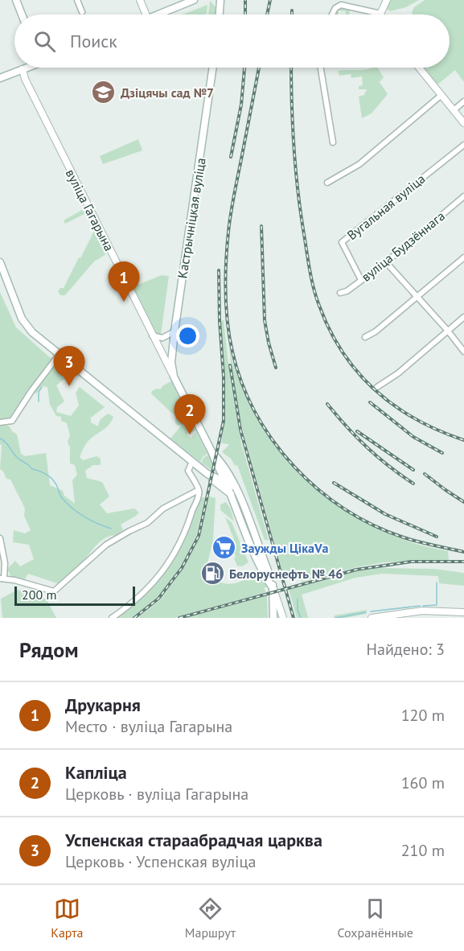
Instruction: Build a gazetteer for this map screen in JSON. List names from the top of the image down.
{
  "streets": {
    "main road": ["вуліца Гагарына", "Кастрычніцкая вуліца"],
    "street": ["Вугальная вуліца", "вуліца Будзённага"]
  },
  "crossings": [
    ["Вугальная вуліца", "вуліца Будзённага"],
    ["вуліца Гагарына", "Кастрычніцкая вуліца"]
  ],
  "places": {
    "school or university": ["Дзіцячы сад №7"],
    "supermarket": ["Заужды ЦікаVа"],
    "fuel station": ["Белоруснефть № 46"]
  },
  "scale_bar": "200 m",
  "page": {
    "search": "Поиск",
    "pins": ["1", "3", "2"],
    "scale": "200 m",
    "heading": ["Рядом", "Найдено: 3"],
    "list": [
      {
        "mark": "1",
        "name": "Друкарня",
        "note": "Место · вуліца Гагарына",
        "value": "120 m"
      },
      {
        "mark": "2",
        "name": "Капліца",
        "note": "Церковь · вуліца Гагарына",
        "value": "160 m"
      },
      {
        "mark": "3",
        "name": "Успенская стараабрадчая царква",
        "note": "Церковь · Успенская вуліца",
        "value": "210 m"
      }
    ],
    "nav": ["Карта", "Маршрут", "Сохранённые"]
  }
}
